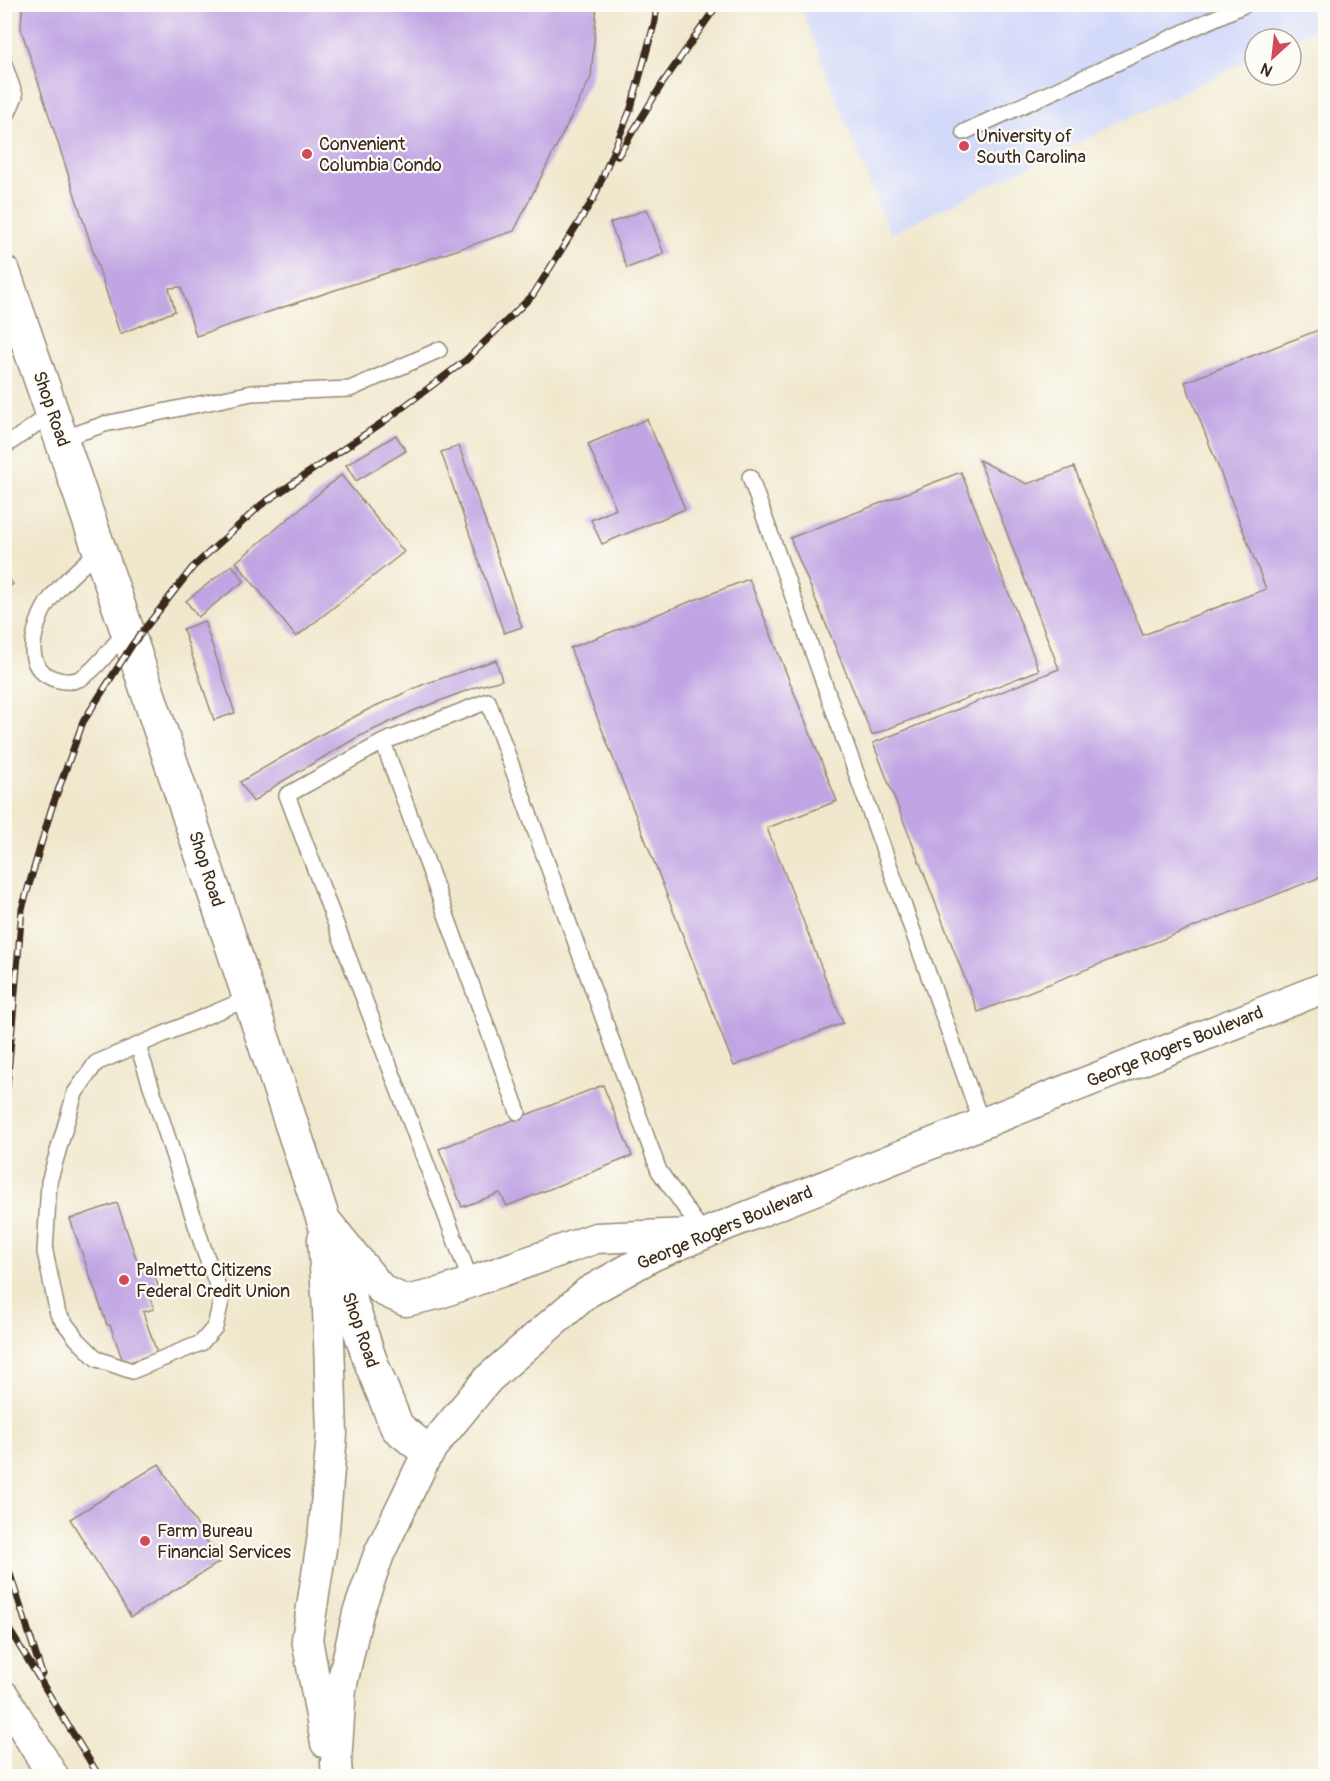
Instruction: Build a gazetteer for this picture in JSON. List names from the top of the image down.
{
  "streets": {
    "street": ["Shop Road", "George Rogers Boulevard"]
  },
  "crossings": [
    ["Shop Road", "George Rogers Boulevard"]
  ],
  "places": [
    "University of South Carolina",
    "Convenient Columbia Condo",
    "Palmetto Citizens Federal Credit Union",
    "Farm Bureau Financial Services"
  ],
  "north": "bottom left"
}
